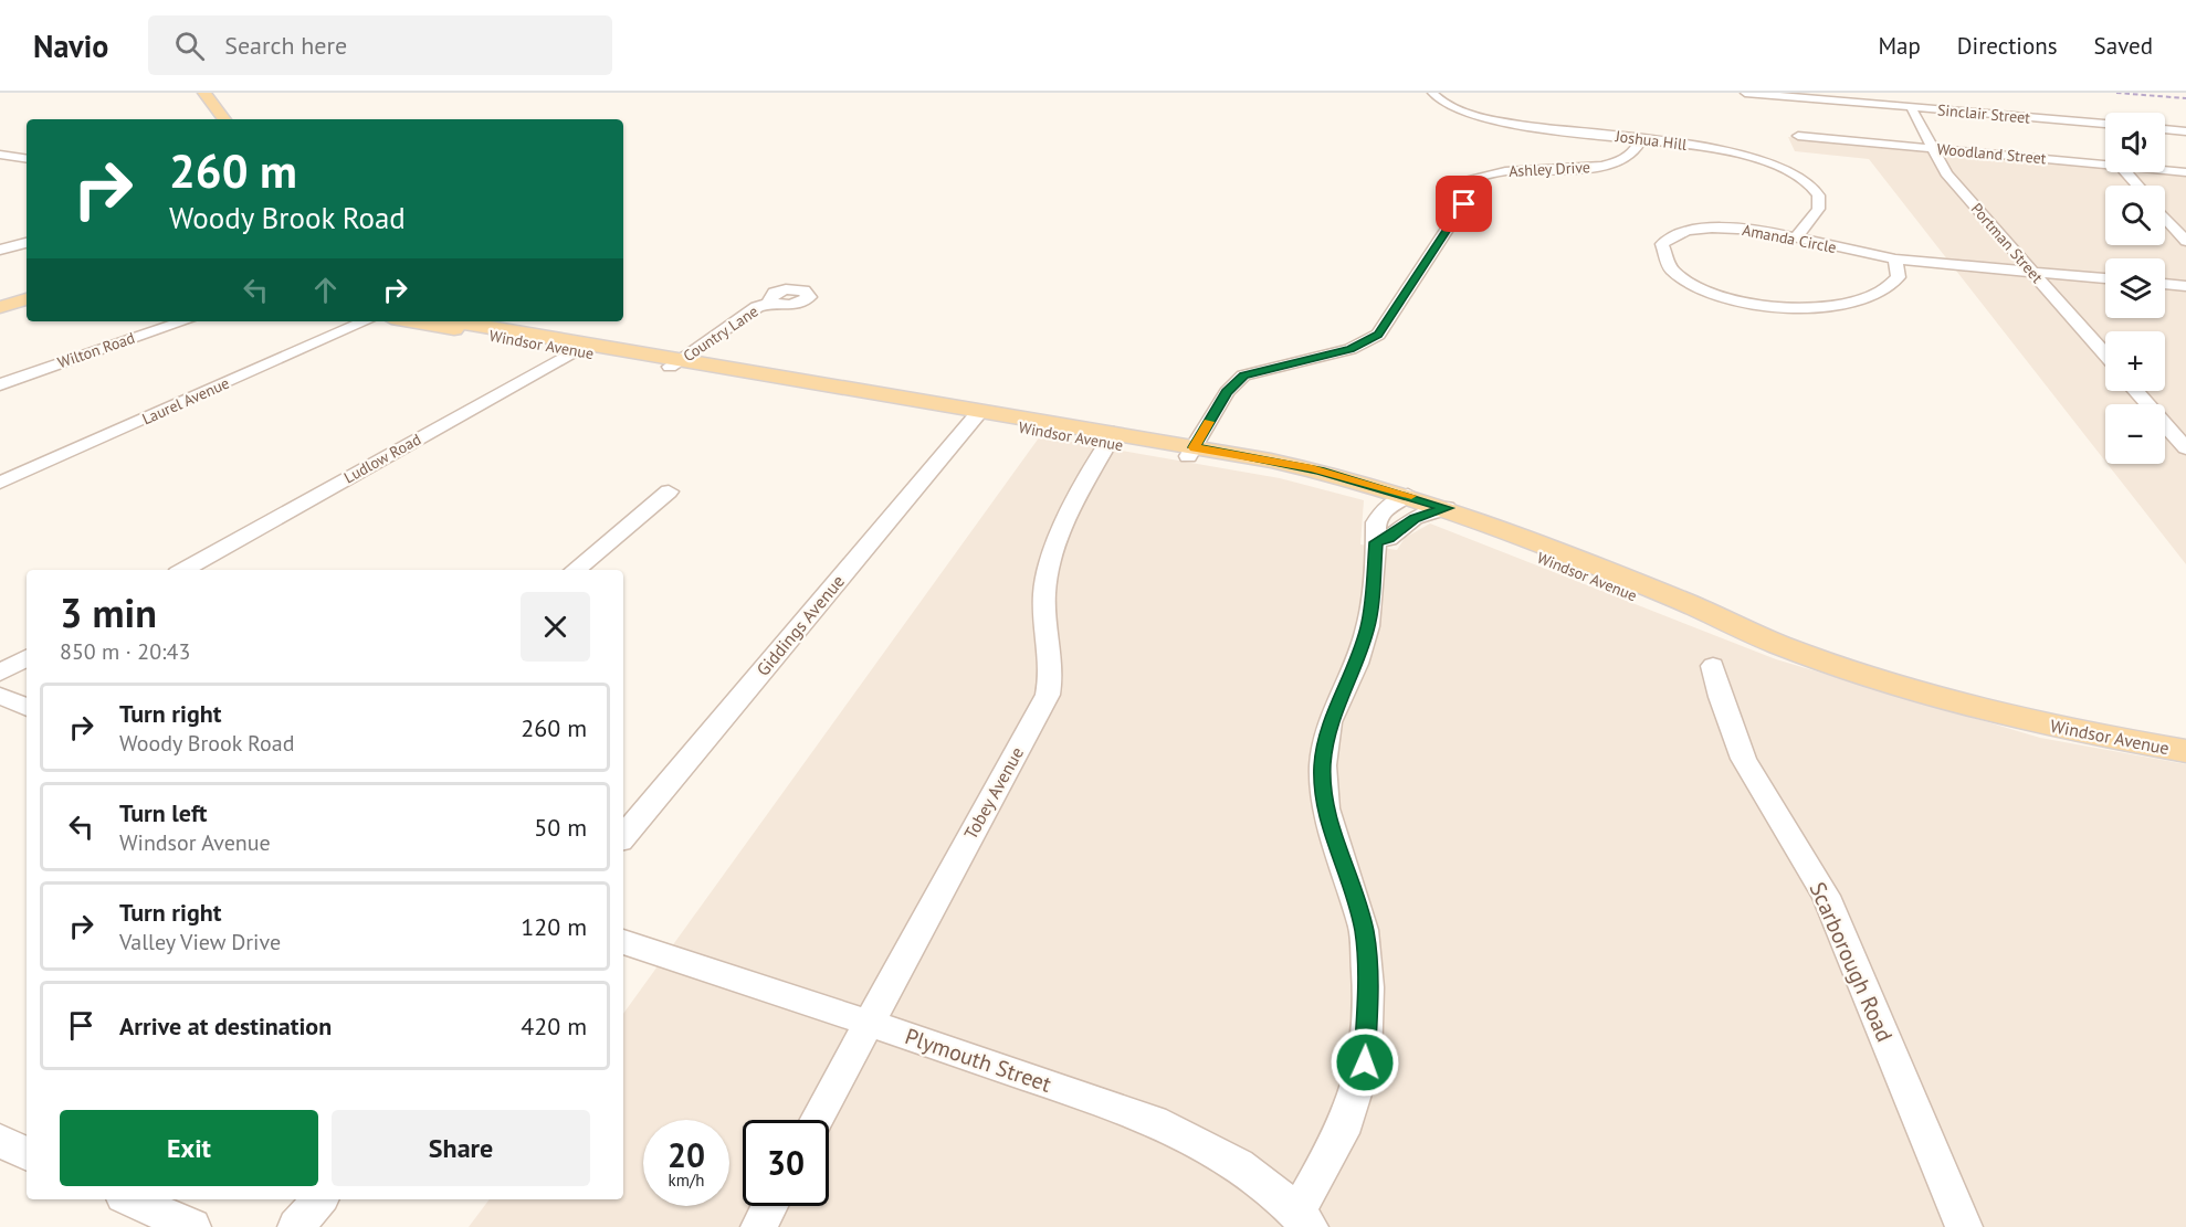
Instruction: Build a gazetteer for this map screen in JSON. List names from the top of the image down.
{
  "streets": {
    "main road": ["Windsor Avenue"],
    "street": [
      "Sinclair Street",
      "Joshua Hill",
      "Woodland Street",
      "Ashley Drive",
      "Amanda Circle",
      "Portman Street",
      "Country Lane",
      "Wilton Road",
      "Laurel Avenue",
      "Ludlow Road",
      "Giddings Avenue",
      "Tobey Avenue",
      "Scarborough Road",
      "Plymouth Street"
    ]
  },
  "crossings": [
    ["Sinclair Street", "Portman Street"],
    ["Joshua Hill", "Ashley Drive"],
    ["Joshua Hill", "Amanda Circle"],
    ["Woodland Street", "Portman Street"],
    ["Ashley Drive", "Windsor Avenue"],
    ["Amanda Circle", "Portman Street"],
    ["Country Lane", "Windsor Avenue"],
    ["Windsor Avenue", "Ludlow Road"],
    ["Windsor Avenue", "Giddings Avenue"],
    ["Windsor Avenue", "Tobey Avenue"],
    ["Tobey Avenue", "Plymouth Street"]
  ],
  "page": {
    "header": "Navio",
    "search": "Search here",
    "nav": ["Map", "Directions", "Saved"],
    "map_buttons": ["+", "−"],
    "turn": ["260 m", "Woody Brook Road"],
    "heading": ["3 min", "850 m · 20:43"],
    "list": [
      {
        "name": "Turn right",
        "note": "Woody Brook Road",
        "value": "260 m"
      },
      {
        "name": "Turn left",
        "note": "Windsor Avenue",
        "value": "50 m"
      },
      {
        "name": "Turn right",
        "note": "Valley View Drive",
        "value": "120 m"
      },
      {
        "name": "Arrive at destination",
        "value": "420 m"
      }
    ],
    "buttons": ["Exit", "Share"],
    "speed": "20 km/h",
    "limit": "30"
  }
}
